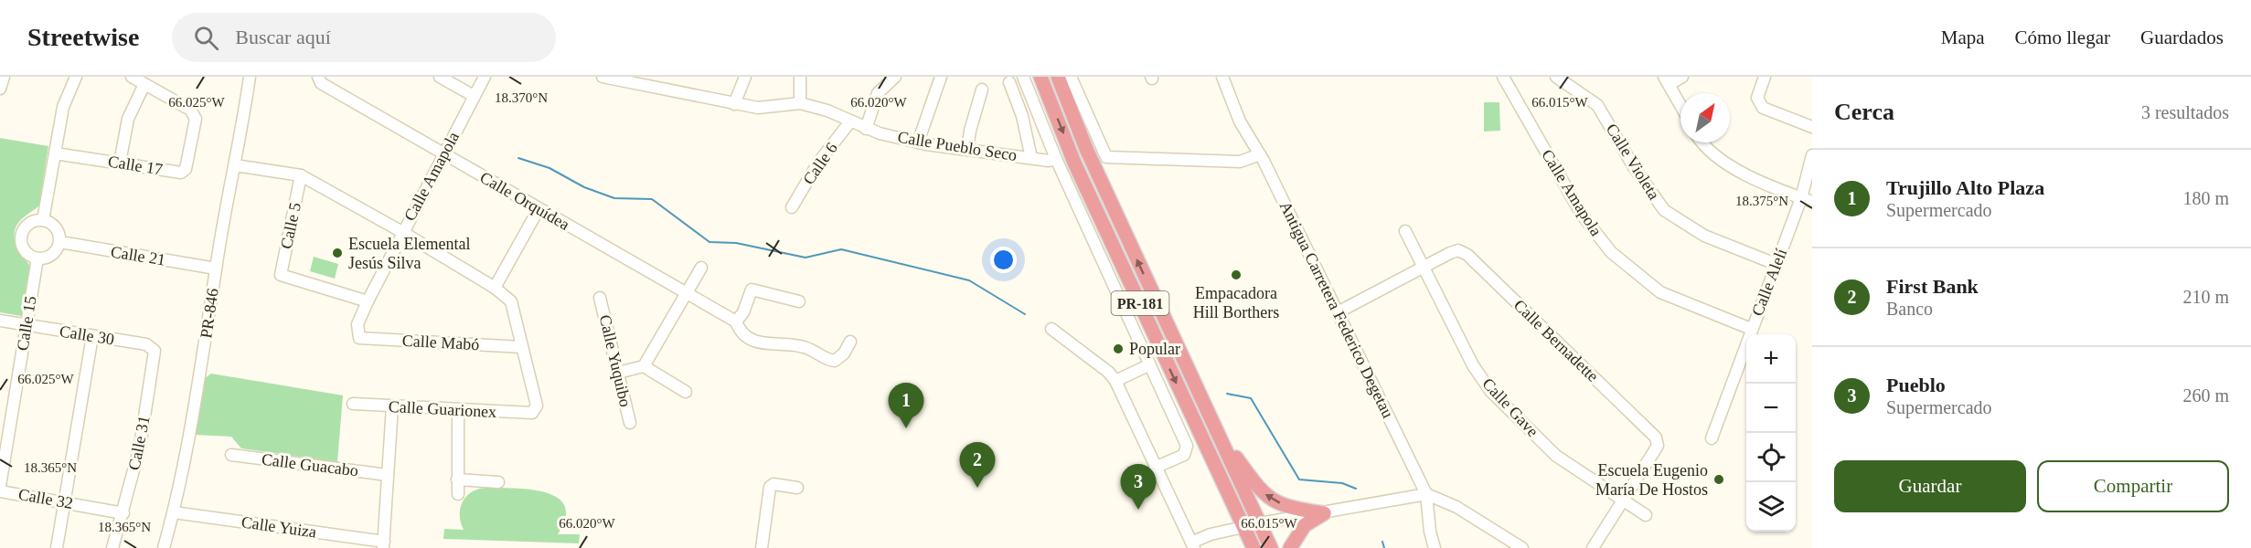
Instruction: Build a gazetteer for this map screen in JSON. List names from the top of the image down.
{
  "streets": {
    "main road": ["PR-181"],
    "street": [
      "Calle Pueblo Seco",
      "Calle Violeta",
      "Calle 6",
      "Calle 17",
      "Calle Amapola",
      "Calle Orquídea",
      "Calle 5",
      "Calle 21",
      "Calle Alelí",
      "Antigua Carretera Federico Degetau",
      "PR-846",
      "Calle 15",
      "Calle 30",
      "Calle Bernadette",
      "Calle Mabó",
      "Calle Yuquibo",
      "Calle Gave",
      "Calle Guarionex",
      "Calle 31",
      "Calle Guacabo",
      "Calle 32",
      "Calle Yuiza"
    ]
  },
  "crossings": [
    ["Calle Pueblo Seco", "Calle 6"],
    ["Calle Violeta", "Calle Alelí"],
    ["Calle Amapola", "Calle Orquídea"],
    ["Calle Amapola", "Calle 5"],
    ["Calle Amapola", "Calle Alelí"],
    ["Calle Amapola", "Calle Mabó"],
    ["Calle 21", "PR-846"],
    ["Calle 21", "Calle 15"],
    ["Antigua Carretera Federico Degetau", "Calle Bernadette"],
    ["PR-846", "Calle Yuiza"],
    ["Calle 15", "Calle 30"],
    ["Calle 30", "Calle 31"],
    ["Calle Bernadette", "Calle Gave"],
    ["Calle Mabó", "Calle Guarionex"],
    ["Calle 31", "Calle 32"]
  ],
  "places": [
    "Escuela Elemental Jesús Silva",
    "Empacadora Hill Borthers",
    "Popular",
    "Escuela Eugenio María De Hostos"
  ],
  "north": "top right",
  "page": {
    "header": "Streetwise",
    "search": "Buscar aquí",
    "nav": ["Mapa", "Cómo llegar", "Guardados"],
    "heading": ["Cerca", "3 resultados"],
    "list": [
      {
        "mark": "1",
        "name": "Trujillo Alto Plaza",
        "note": "Supermercado",
        "value": "180 m"
      },
      {
        "mark": "2",
        "name": "First Bank",
        "note": "Banco",
        "value": "210 m"
      },
      {
        "mark": "3",
        "name": "Pueblo",
        "note": "Supermercado",
        "value": "260 m"
      }
    ],
    "map_buttons": ["+", "−"],
    "pins": ["1", "2", "3"],
    "buttons": ["Guardar", "Compartir"]
  },
  "coordinates": [
    "18.370°N",
    "66.015°W",
    "66.025°W",
    "66.020°W",
    "18.375°N",
    "18.365°N"
  ]
}
